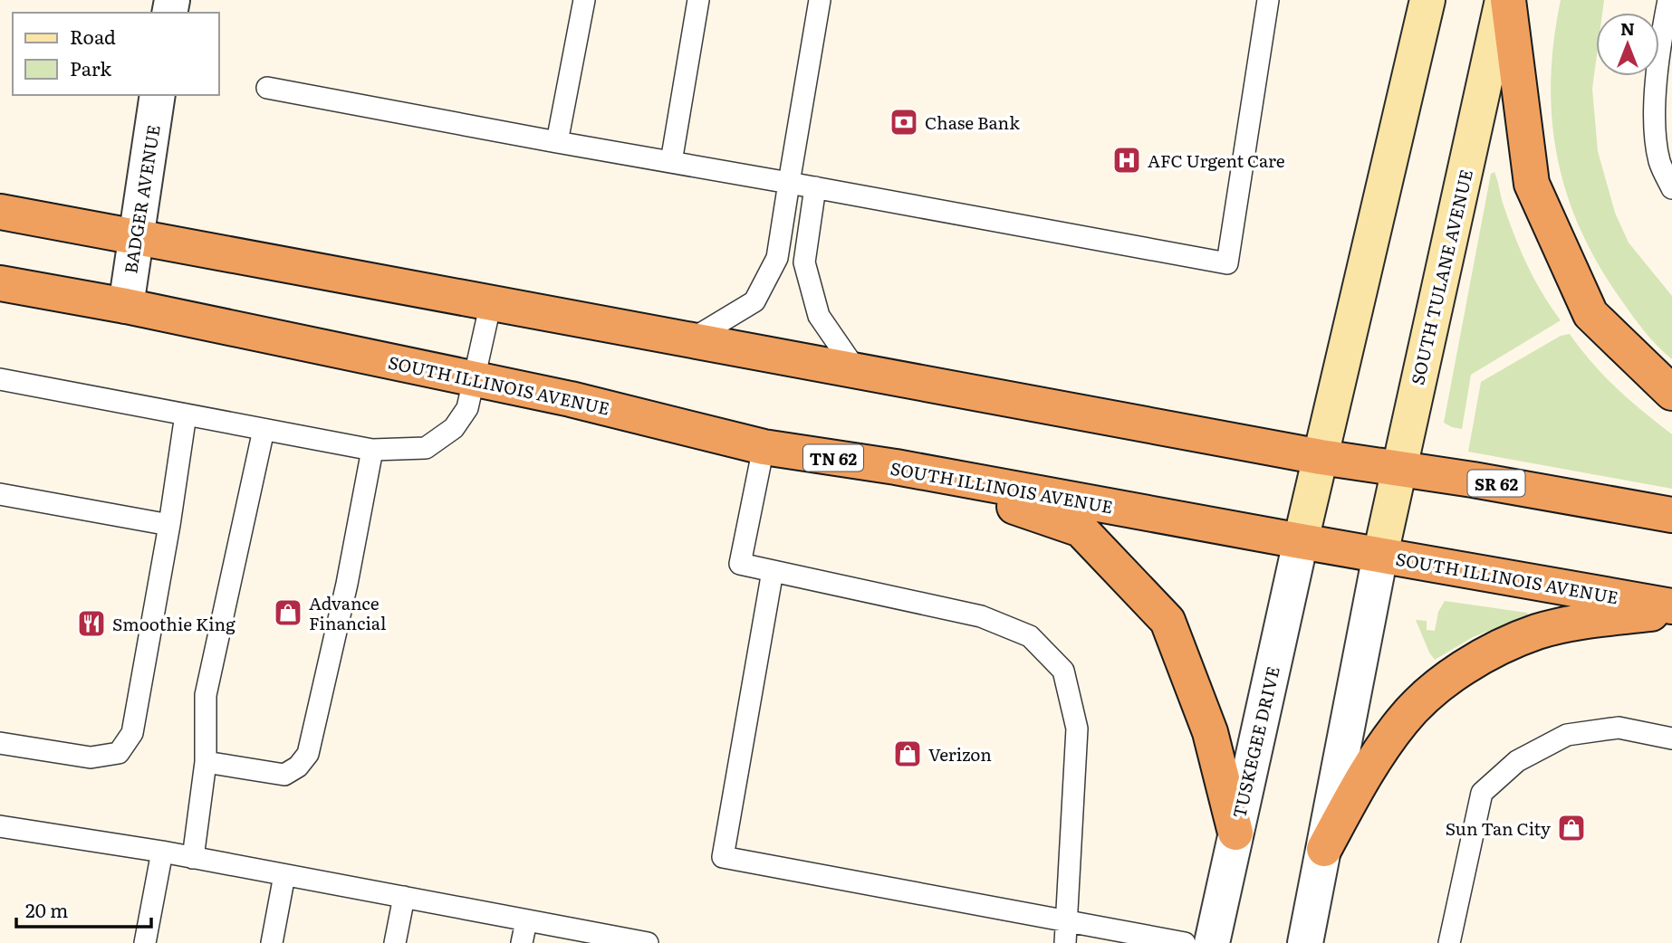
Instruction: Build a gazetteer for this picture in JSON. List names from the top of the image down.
{
  "streets": {
    "highway": ["SOUTH ILLINOIS AVENUE", "TN 62", "SR 62"],
    "main road": ["SOUTH TULANE AVENUE"],
    "street": ["BADGER AVENUE", "TUSKEGEE DRIVE"]
  },
  "crossings": [
    ["BADGER AVENUE", "SOUTH ILLINOIS AVENUE"],
    ["SOUTH TULANE AVENUE", "SOUTH ILLINOIS AVENUE"],
    ["SOUTH TULANE AVENUE", "SR 62"],
    ["SOUTH ILLINOIS AVENUE", "TUSKEGEE DRIVE"]
  ],
  "places": {
    "bank": ["Chase Bank"],
    "hospital": ["AFC Urgent Care"],
    "shop": ["Advance Financial", "Verizon", "Sun Tan City"],
    "restaurant": ["Smoothie King"]
  },
  "legend": ["Road", "Park"],
  "scale_bar": "20 m",
  "north": "top"
}
